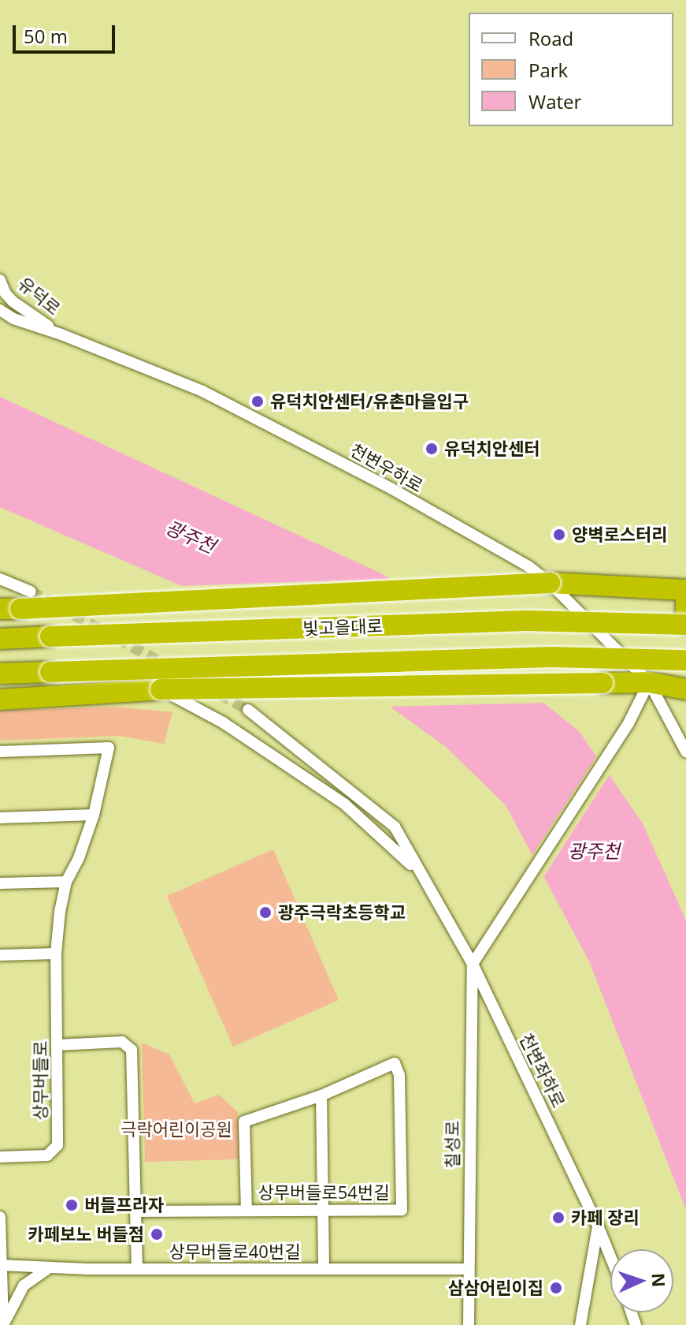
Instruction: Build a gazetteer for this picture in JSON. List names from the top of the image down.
{
  "streets": {
    "highway": ["빛고을대로"],
    "street": [
      "유덕로",
      "천변우하로",
      "천변좌하로",
      "상무버들로",
      "칠성로",
      "상무버들로54번길",
      "상무버들로40번길"
    ]
  },
  "crossings": [
    ["유덕로", "천변우하로"],
    ["천변좌하로", "칠성로"],
    ["칠성로", "상무버들로40번길"]
  ],
  "water": ["광주천"],
  "parks": ["극락어린이공원"],
  "places": [
    "유덕치안센터/유촌마을입구",
    "유덕치안센터",
    "양벽로스터리",
    "광주극락초등학교",
    "버들프라자",
    "카페 장리",
    "카페보노 버들점",
    "삼삼어린이집"
  ],
  "legend": ["Road", "Park", "Water"],
  "scale_bar": "50 m",
  "north": "right"
}
